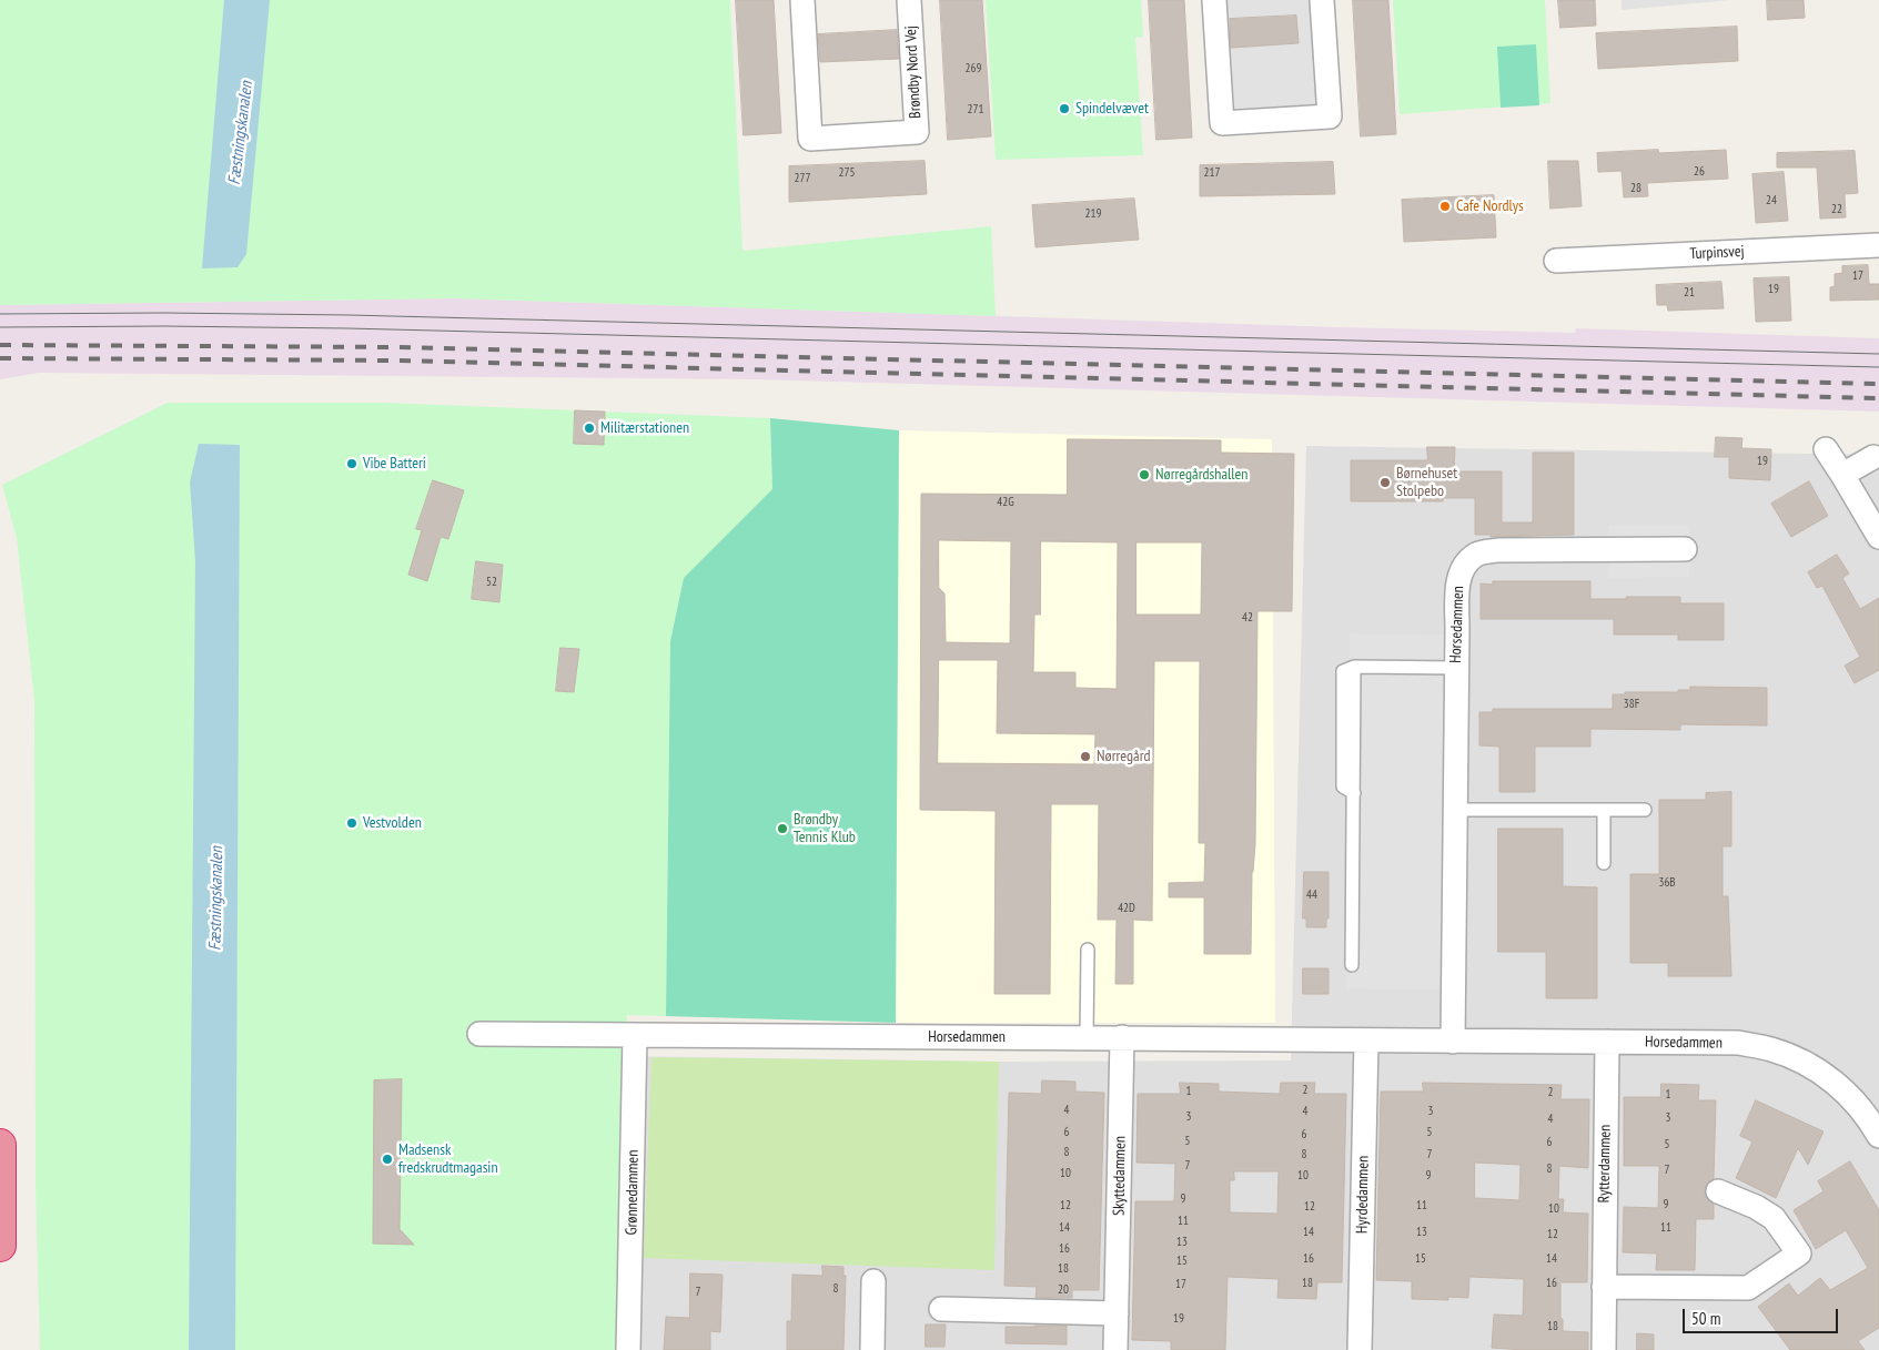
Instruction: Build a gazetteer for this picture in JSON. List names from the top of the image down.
{
  "streets": {
    "street": [
      "Brøndby Nord Vej",
      "Turpinsvej",
      "Horsedammen",
      "Rytterdammen",
      "Skyttedammen",
      "Grønnedammen",
      "Hyrdedammen"
    ]
  },
  "crossings": [
    ["Horsedammen", "Rytterdammen"],
    ["Horsedammen", "Skyttedammen"],
    ["Horsedammen", "Grønnedammen"],
    ["Horsedammen", "Hyrdedammen"]
  ],
  "water": ["Fæstningskanalen"],
  "places": [
    "Spindelvævet",
    "Cafe Nordlys",
    "Militærstationen",
    "Vibe Batteri",
    "Nørregårdshallen",
    "Børnehuset Stolpebo",
    "Nørregård",
    "Vestvolden",
    "Brøndby Tennis Klub",
    "Madsensk fredskrudtmagasin"
  ],
  "house_numbers": [
    "269",
    "271",
    "26",
    "275",
    "217",
    "277",
    "28",
    "24",
    "22",
    "219",
    "17",
    "19",
    "21",
    "19",
    "42G",
    "52",
    "42",
    "38F",
    "36B",
    "44",
    "42D",
    "2",
    "1",
    "2",
    "1",
    "4",
    "4",
    "3",
    "3",
    "3",
    "4",
    "6",
    "5",
    "6",
    "5",
    "6",
    "5",
    "8",
    "8",
    "7",
    "7",
    "8",
    "7",
    "10",
    "10",
    "9",
    "9",
    "9",
    "12",
    "11",
    "12",
    "10",
    "11",
    "14",
    "11",
    "14",
    "13",
    "12",
    "13",
    "16",
    "16",
    "15",
    "14",
    "15",
    "18",
    "18",
    "16",
    "17",
    "8",
    "20",
    "7",
    "19",
    "18"
  ],
  "scale_bar": "50 m"
}
